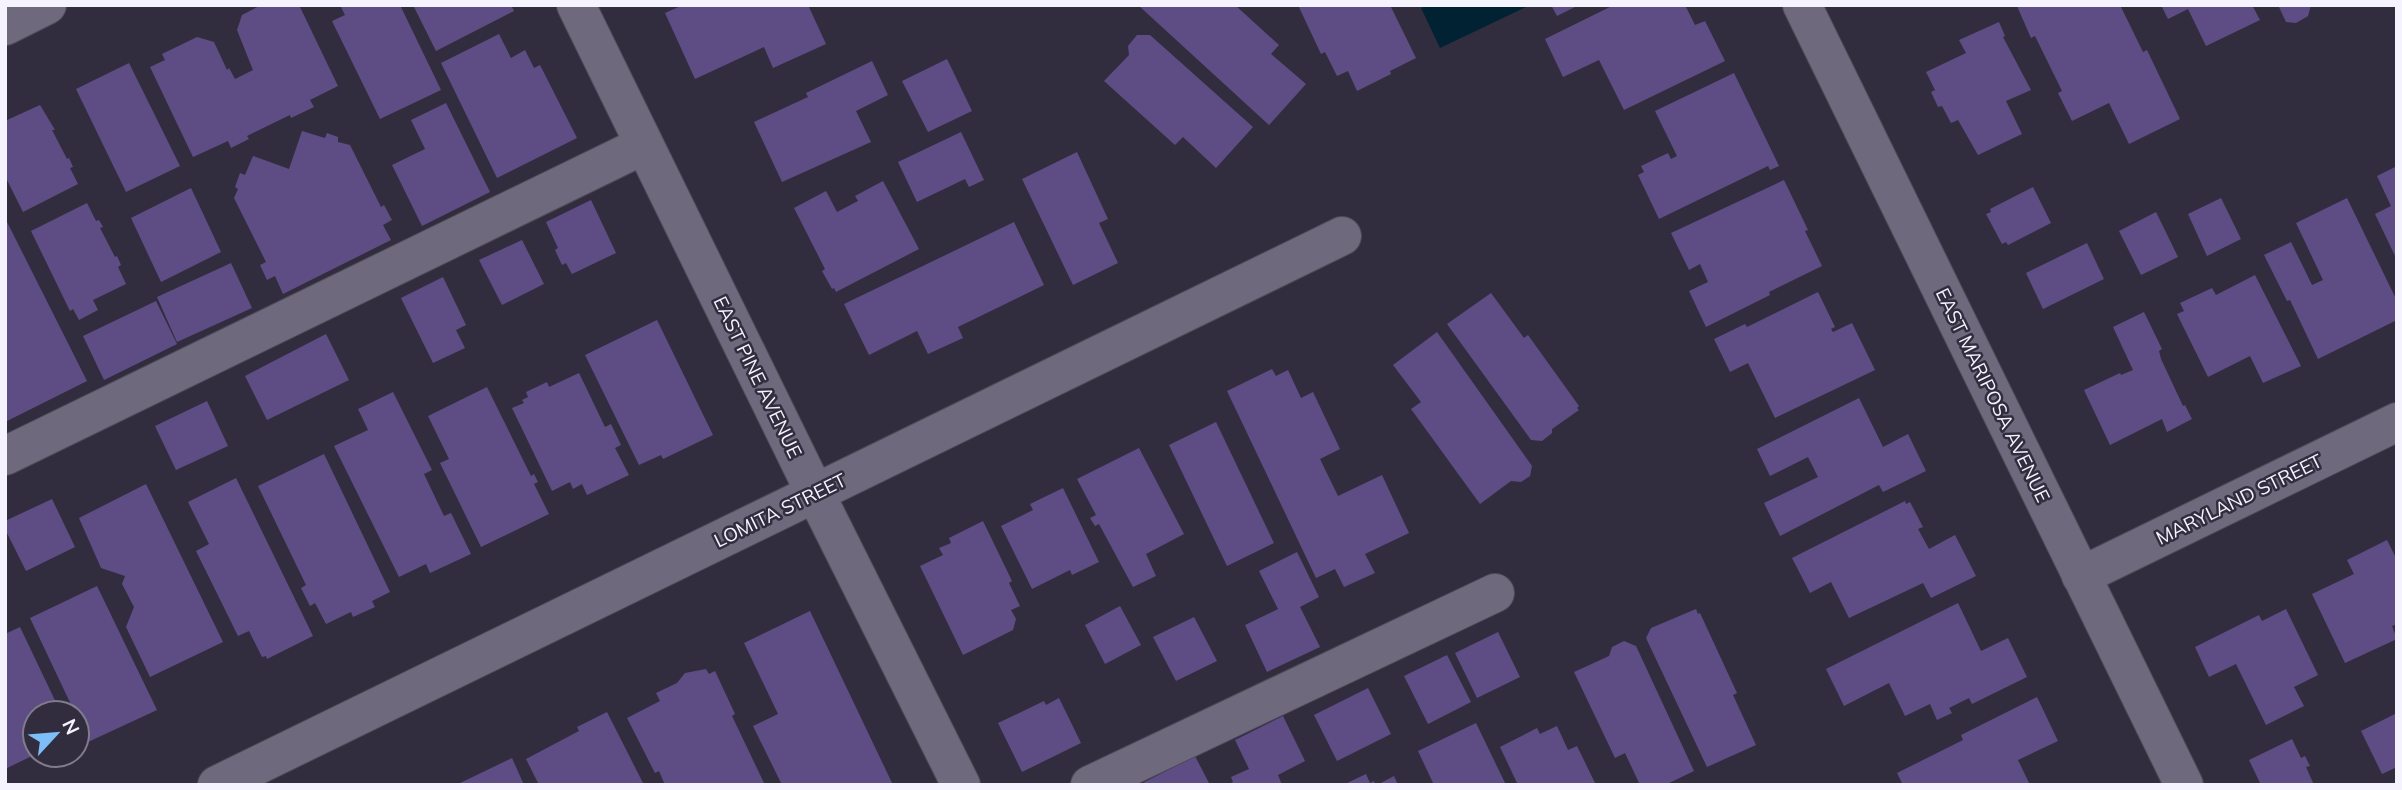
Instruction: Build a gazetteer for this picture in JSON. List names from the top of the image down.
{
  "streets": {
    "street": [
      "EAST PINE AVENUE",
      "EAST MARIPOSA AVENUE",
      "MARYLAND STREET",
      "LOMITA STREET"
    ]
  },
  "crossings": [
    ["EAST PINE AVENUE", "LOMITA STREET"],
    ["EAST MARIPOSA AVENUE", "MARYLAND STREET"]
  ],
  "north": "top right"
}
